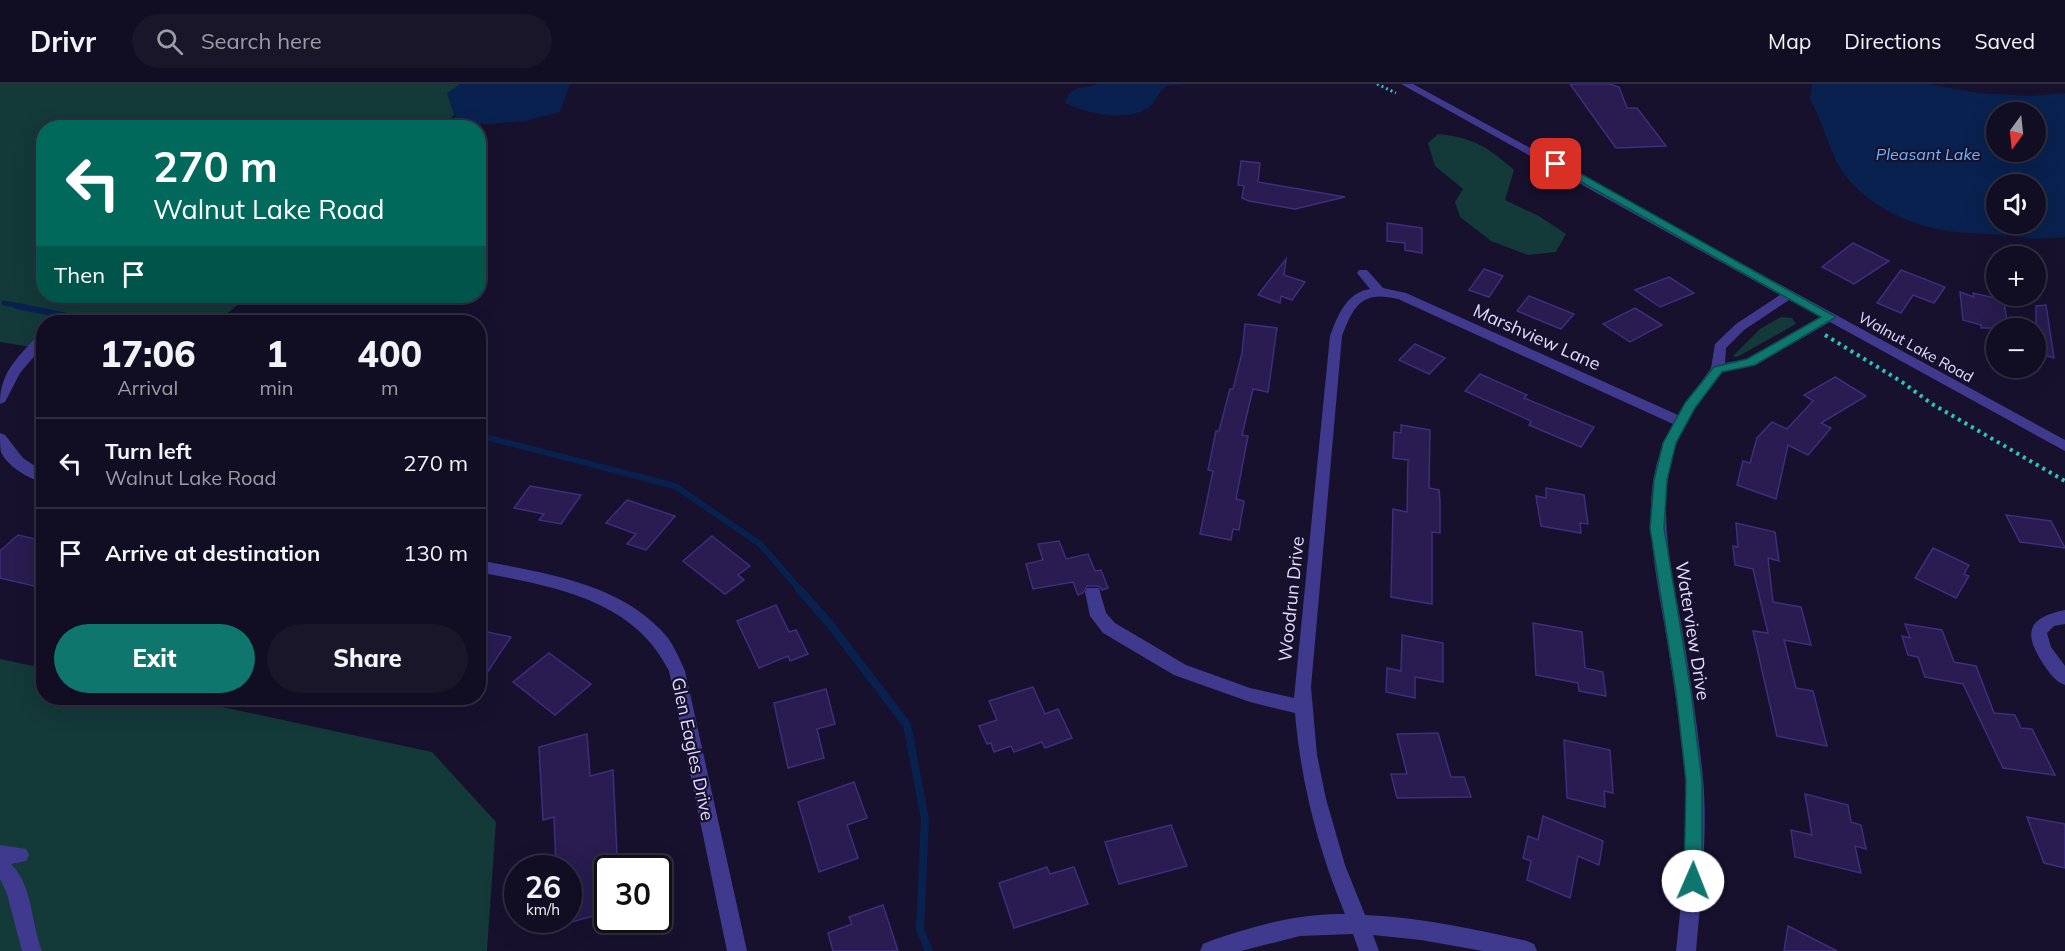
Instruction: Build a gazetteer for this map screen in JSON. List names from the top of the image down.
{
  "streets": {
    "street": [
      "Marshview Lane",
      "Walnut Lake Road",
      "Woodrun Drive",
      "Waterview Drive",
      "Glen Eagles Drive"
    ]
  },
  "crossings": [
    ["Marshview Lane", "Woodrun Drive"],
    ["Marshview Lane", "Waterview Drive"],
    ["Walnut Lake Road", "Waterview Drive"]
  ],
  "water": ["Pleasant Lake"],
  "north": "bottom",
  "page": {
    "header": "Drivr",
    "search": "Search here",
    "nav": ["Map", "Directions", "Saved"],
    "map_buttons": ["+", "−"],
    "turn": ["270 m", "Walnut Lake Road"],
    "then": "Then",
    "eta": [
      "17:06",
      "Arrival",
      "1",
      "min",
      "400",
      "m"
    ],
    "list": [
      {
        "name": "Turn left",
        "note": "Walnut Lake Road",
        "value": "270 m"
      },
      {
        "name": "Arrive at destination",
        "value": "130 m"
      }
    ],
    "buttons": ["Exit", "Share"],
    "speed": "26 km/h",
    "limit": "30"
  }
}
